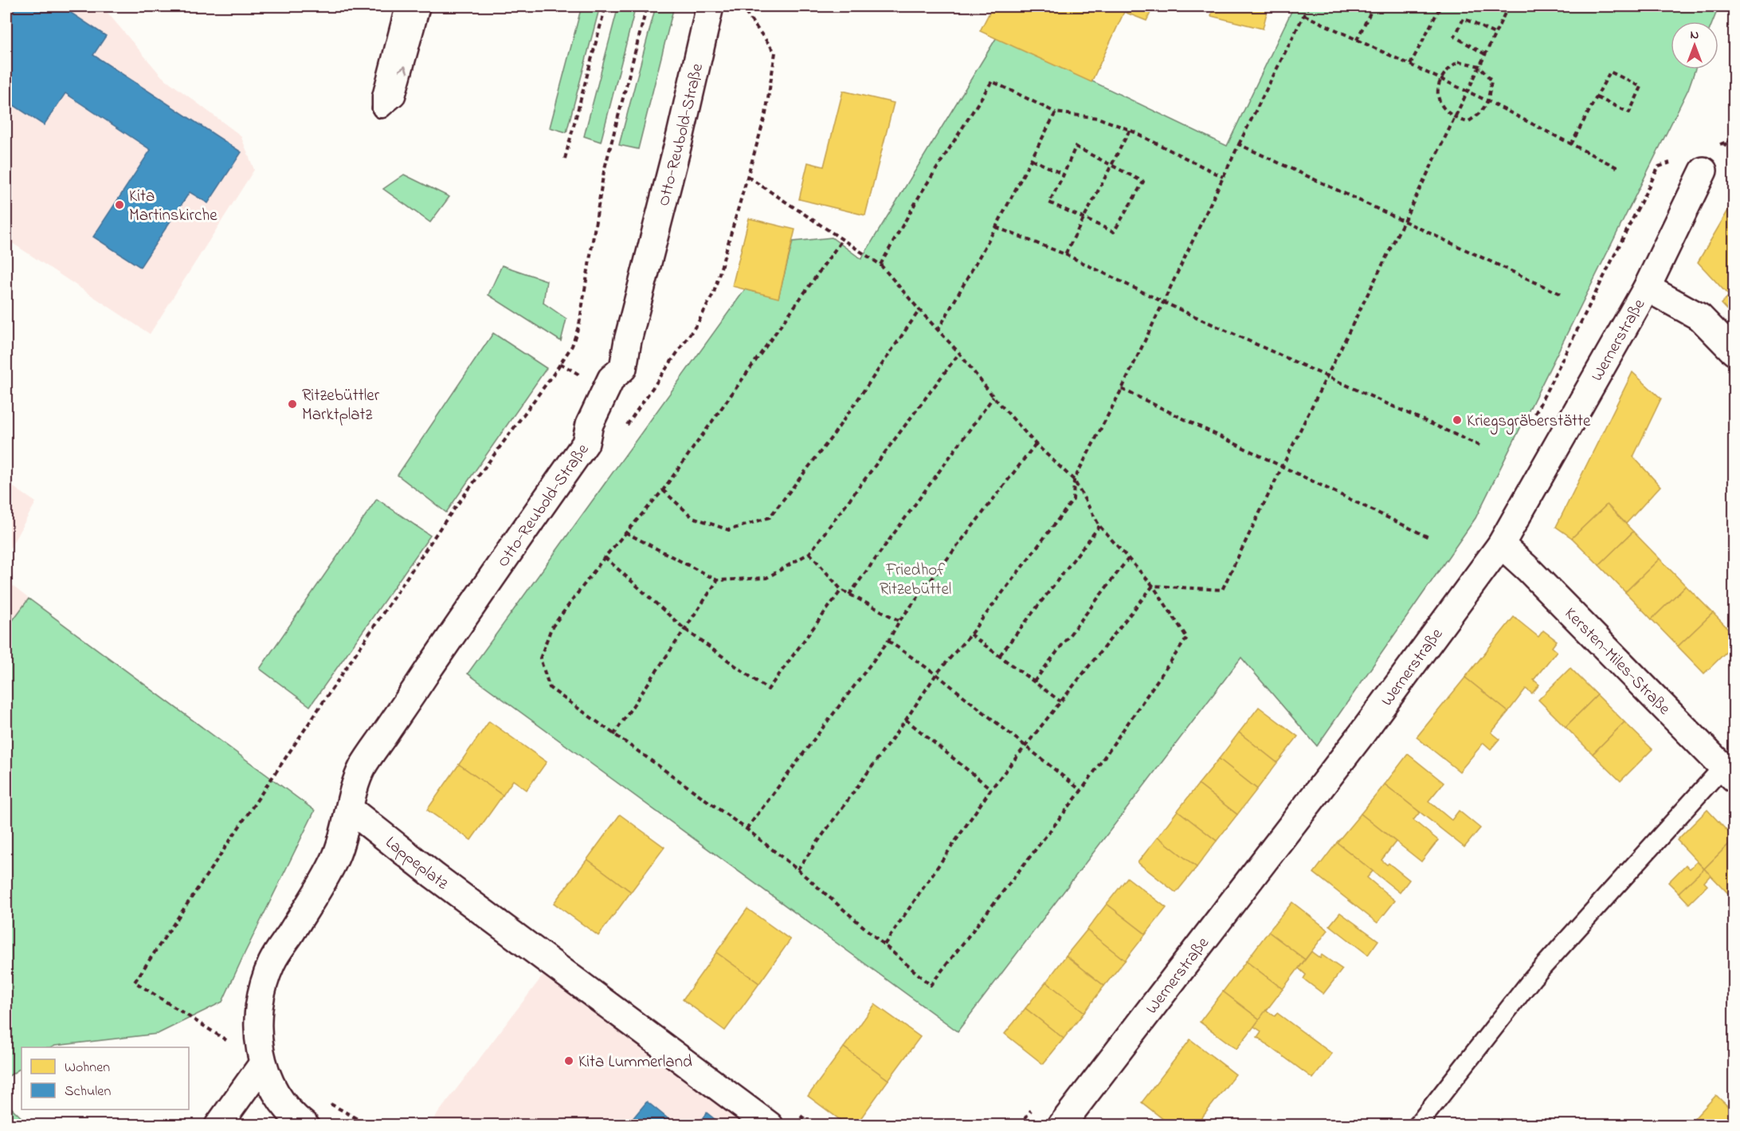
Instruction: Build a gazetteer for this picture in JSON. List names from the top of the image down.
{
  "streets": {
    "street": [
      "Otto-Reubold-Straße",
      "Wernerstraße",
      "Kersten-Miles-Straße",
      "Lappeplatz"
    ]
  },
  "crossings": [
    ["Otto-Reubold-Straße", "Lappeplatz"],
    ["Wernerstraße", "Kersten-Miles-Straße"]
  ],
  "parks": ["Friedhof Ritzebüttel"],
  "places": [
    "Kita Martinskirche",
    "Ritzebüttler Marktplatz",
    "Kriegsgräberstätte",
    "Kita Lummerland"
  ],
  "legend": ["Wohnen", "Schulen"],
  "north": "top"
}
